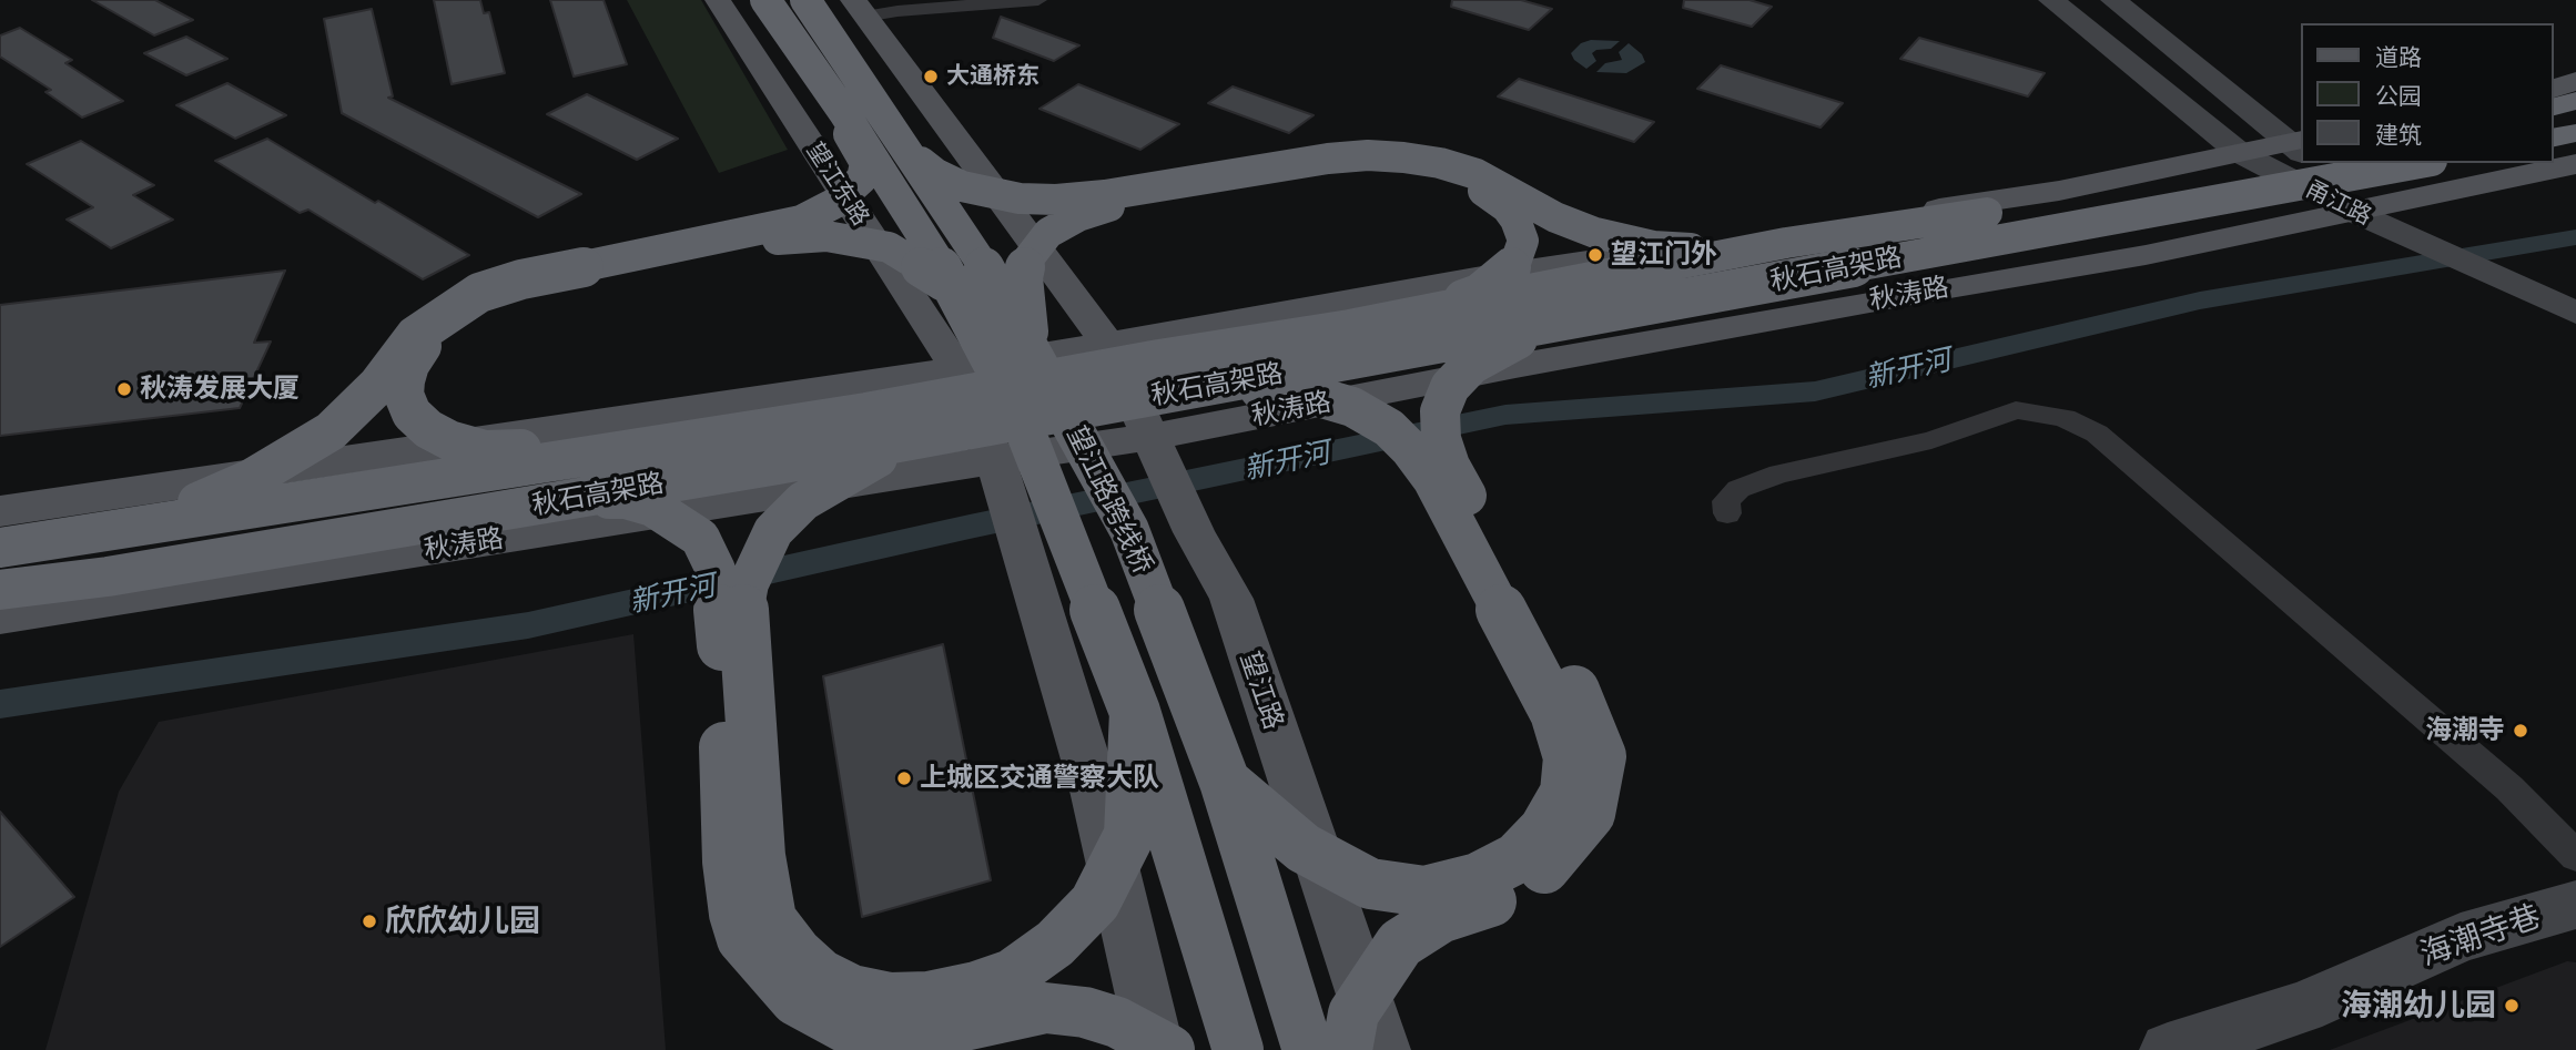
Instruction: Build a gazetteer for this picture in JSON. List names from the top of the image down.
{
  "streets": {
    "highway": ["秋石高架路", "望江路跨线桥"],
    "main road": [
      "望江东路",
      "甬江路",
      "秋涛路",
      "望江路",
      "海潮寺巷"
    ]
  },
  "crossings": [
    ["甬江路", "秋涛路"],
    ["秋涛路", "望江路"]
  ],
  "water": ["新开河"],
  "places": [
    "大通桥东",
    "望江门外",
    "秋涛发展大厦",
    "海潮寺",
    "上城区交通警察大队",
    "欣欣幼儿园",
    "海潮幼儿园"
  ],
  "legend": ["道路", "公园", "建筑"]
}
